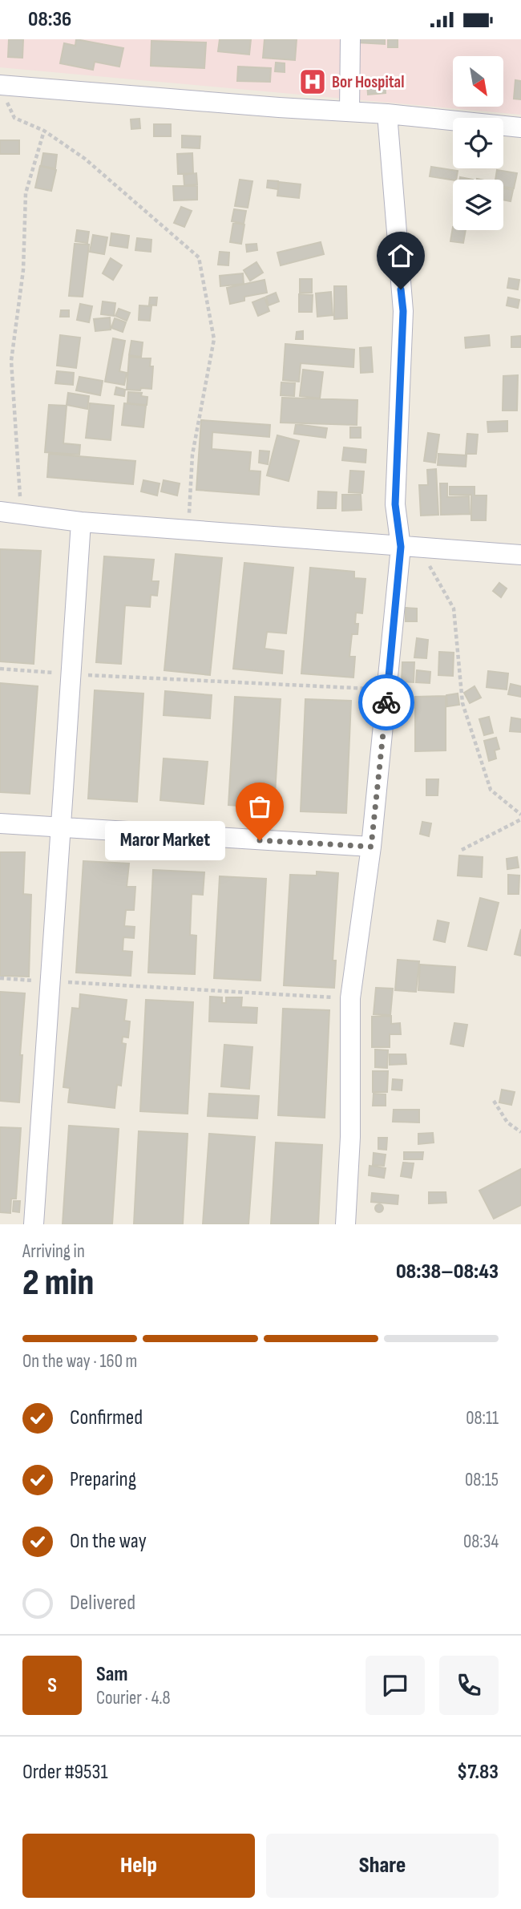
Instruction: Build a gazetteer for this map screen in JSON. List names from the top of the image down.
{
  "places": {
    "hospital": ["Bor Hospital"],
    "other": ["Maror Market"]
  },
  "north": "bottom right",
  "page": {
    "status": "08:36",
    "bubble": "Maror Market",
    "heading": ["2 min", "Arriving in", "08:38–08:43"],
    "panel": [
      "Sam",
      "Courier · 4.8",
      "Order #9531",
      "$7.83"
    ],
    "bar": "On the way · 160 m",
    "list": [
      ["Confirmed", "08:11"],
      ["Preparing", "08:15"],
      ["On the way", "08:34"],
      "Delivered"
    ],
    "round": "S",
    "buttons": ["Help", "Share"]
  }
}
